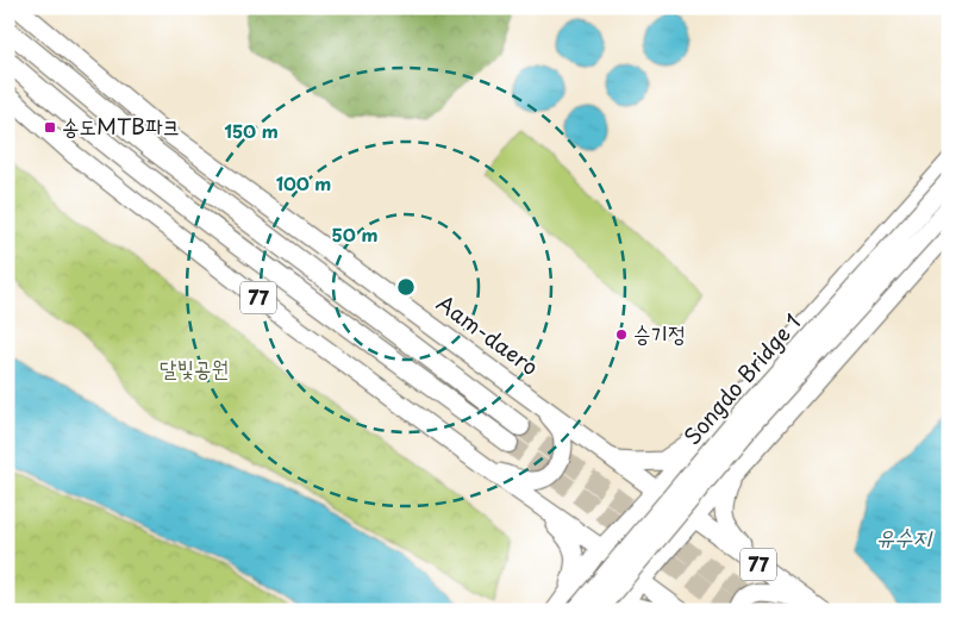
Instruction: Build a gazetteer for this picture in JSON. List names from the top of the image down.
{
  "streets": {
    "main road": ["77", "Aam-daero", "Songdo Bridge 1"]
  },
  "water": ["유수지"],
  "parks": ["달빛공원"],
  "places": {
    "transit": ["송도MTB파크"],
    "other": ["승기정"]
  },
  "rings": ["150 m", "100 m", "50 m"]
}
